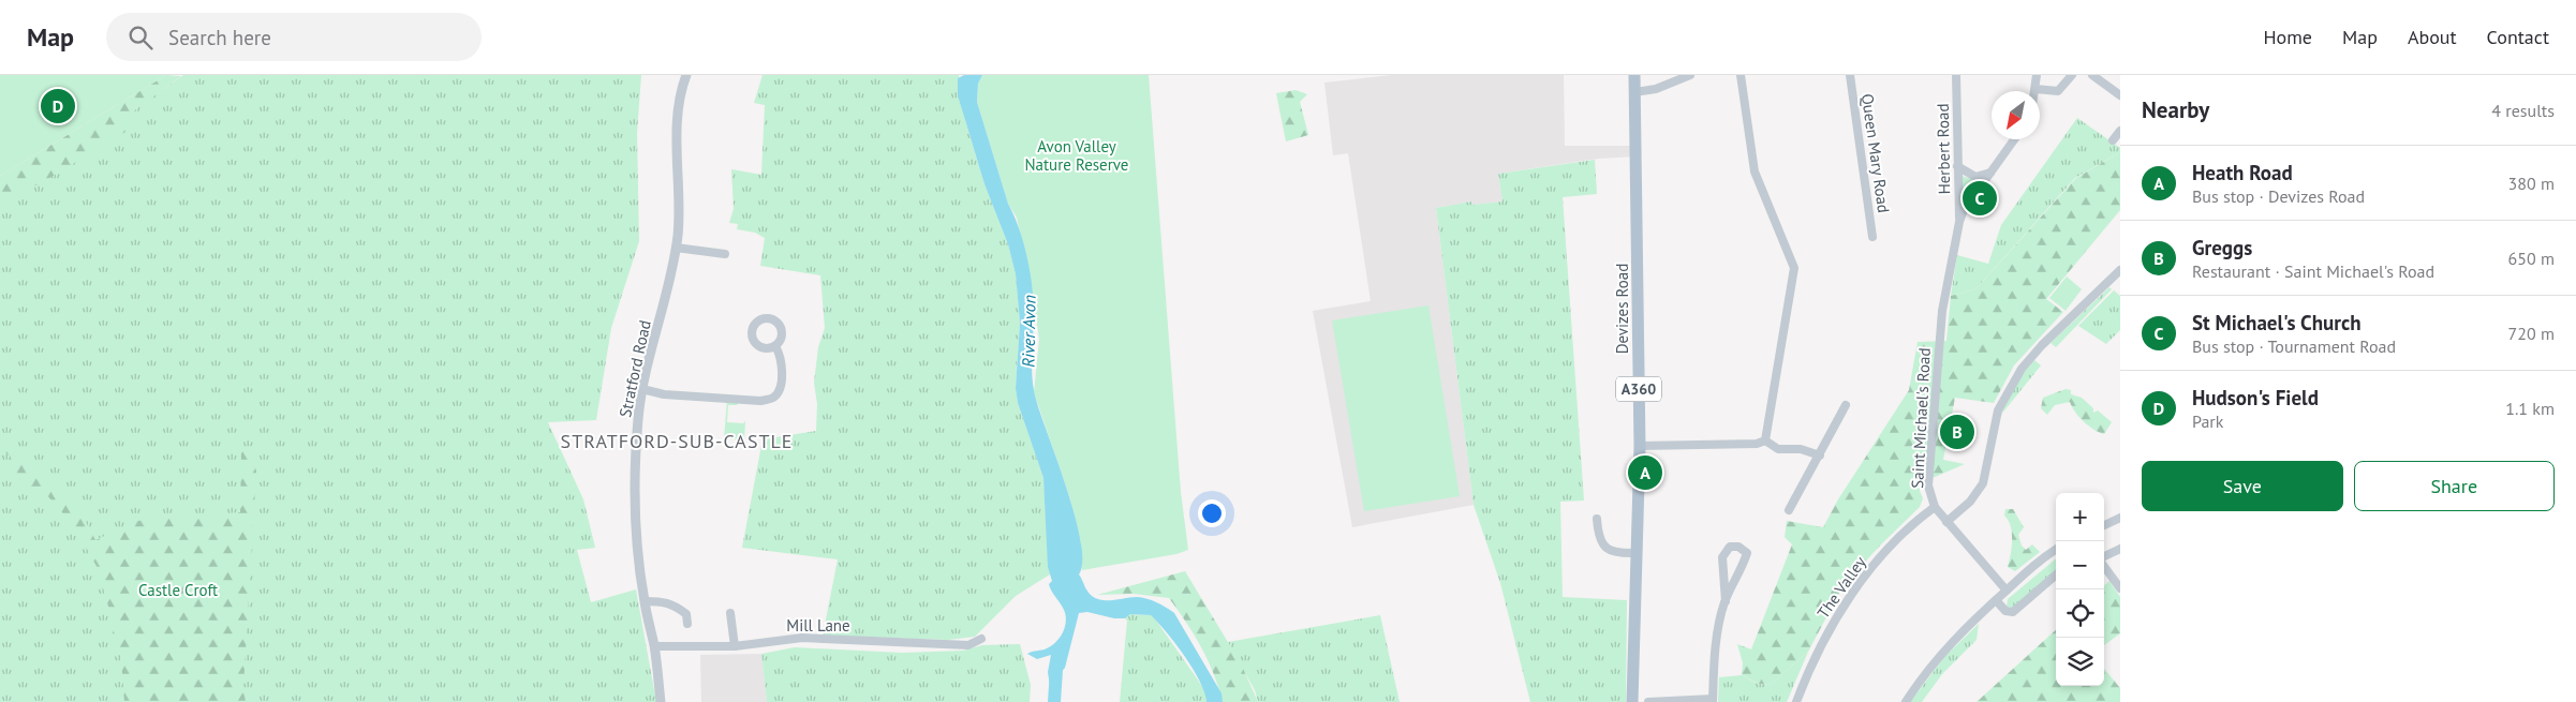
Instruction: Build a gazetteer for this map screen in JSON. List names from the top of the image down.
{
  "streets": {
    "main road": ["Devizes Road", "A360"],
    "street": [
      "Herbert Road",
      "Queen Mary Road",
      "Stratford Road",
      "Saint Michael's Road",
      "The Valley",
      "Mill Lane"
    ]
  },
  "crossings": [
    ["Herbert Road", "Saint Michael's Road"],
    ["Stratford Road", "Mill Lane"],
    ["Saint Michael's Road", "The Valley"]
  ],
  "districts": ["STRATFORD-SUB-CASTLE"],
  "water": ["River Avon"],
  "parks": ["Avon Valley Nature Reserve", "Castle Croft"],
  "north": "bottom left",
  "page": {
    "header": "Map",
    "search": "Search here",
    "nav": [
      "Home",
      "Map",
      "About",
      "Contact"
    ],
    "heading": ["Nearby", "4 results"],
    "pins": [
      "D",
      "C",
      "B",
      "A"
    ],
    "list": [
      {
        "mark": "A",
        "name": "Heath Road",
        "note": "Bus stop · Devizes Road",
        "value": "380 m"
      },
      {
        "mark": "B",
        "name": "Greggs",
        "note": "Restaurant · Saint Michael's Road",
        "value": "650 m"
      },
      {
        "mark": "C",
        "name": "St Michael's Church",
        "note": "Bus stop · Tournament Road",
        "value": "720 m"
      },
      {
        "mark": "D",
        "name": "Hudson's Field",
        "note": "Park",
        "value": "1.1 km"
      }
    ],
    "buttons": ["Save", "Share"],
    "map_buttons": ["+", "−"]
  }
}
